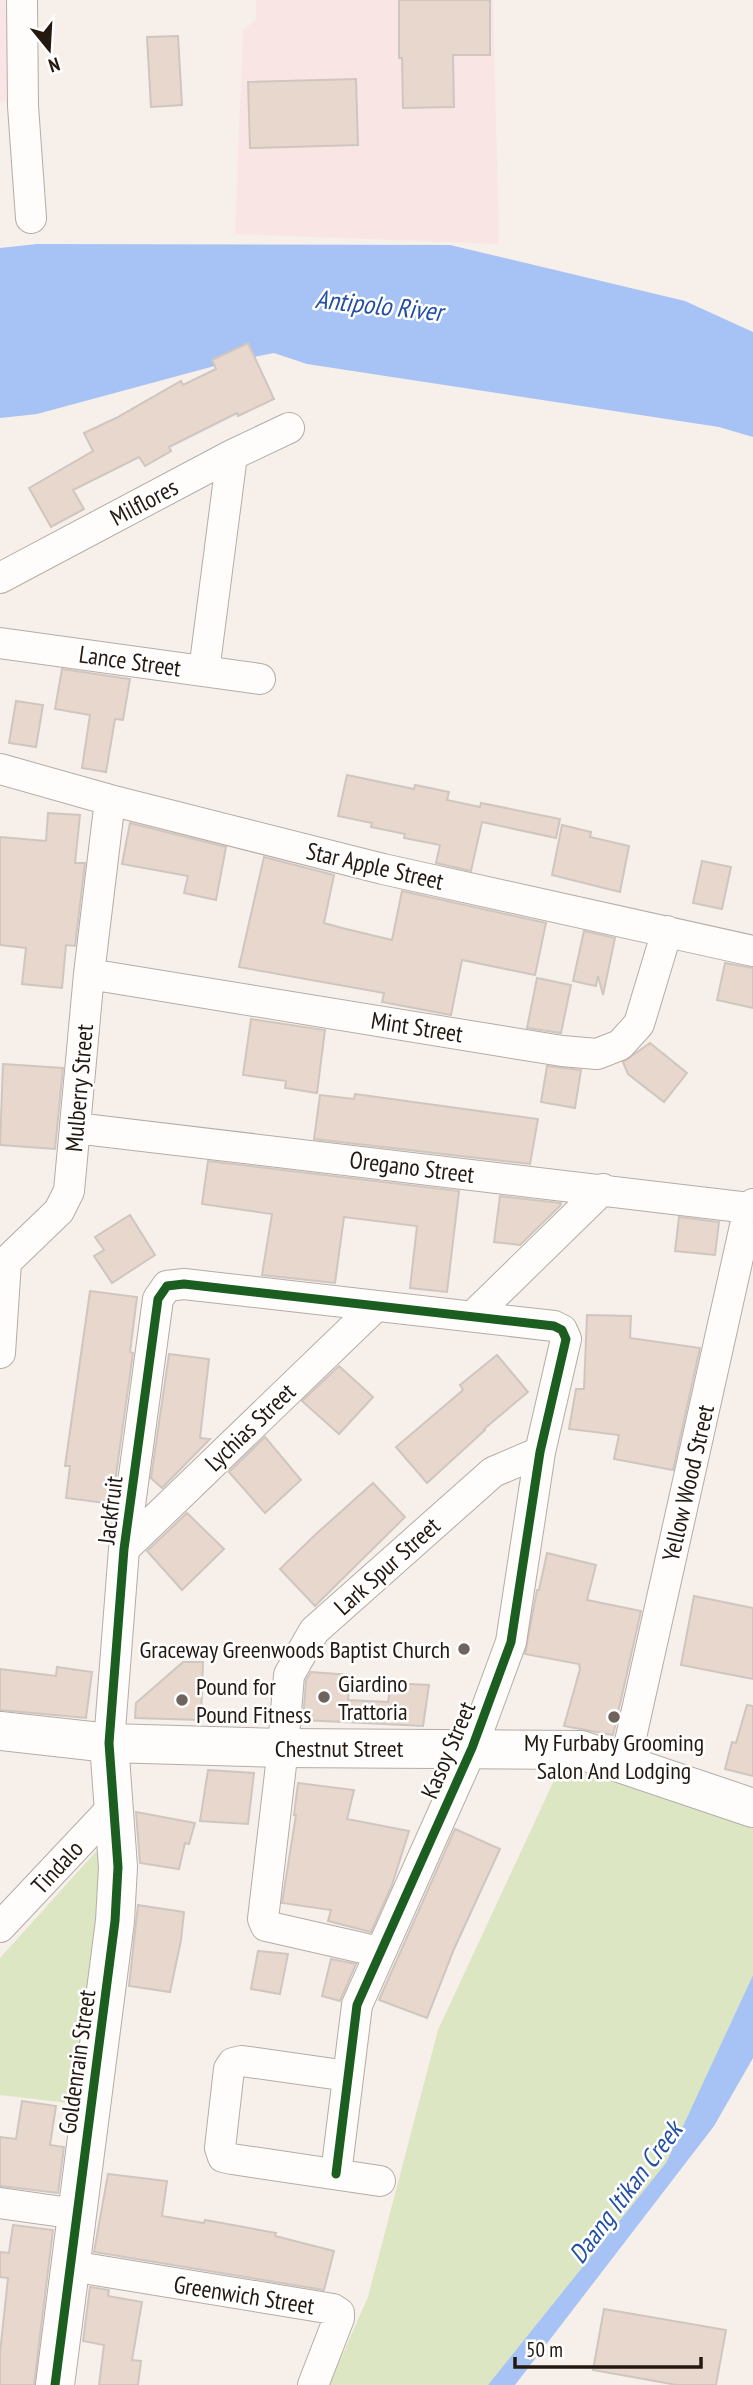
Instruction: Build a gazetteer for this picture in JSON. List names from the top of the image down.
{
  "streets": {
    "street": [
      "Milflores",
      "Lance Street",
      "Star Apple Street",
      "Mint Street",
      "Mulberry Street",
      "Oregano Street",
      "Lychias Street",
      "Yellow Wood Street",
      "Jackfruit",
      "Lark Spur Street",
      "Chestnut Street",
      "Kasoy Street",
      "Tindalo",
      "Goldenrain Street",
      "Greenwich Street"
    ]
  },
  "crossings": [
    ["Star Apple Street", "Mint Street"],
    ["Star Apple Street", "Mulberry Street"],
    ["Mint Street", "Mulberry Street"],
    ["Mulberry Street", "Oregano Street"],
    ["Oregano Street", "Yellow Wood Street"],
    ["Lychias Street", "Jackfruit"],
    ["Yellow Wood Street", "Chestnut Street"],
    ["Jackfruit", "Chestnut Street"],
    ["Jackfruit", "Goldenrain Street"],
    ["Lark Spur Street", "Chestnut Street"],
    ["Lark Spur Street", "Kasoy Street"],
    ["Chestnut Street", "Kasoy Street"],
    ["Chestnut Street", "Goldenrain Street"],
    ["Tindalo", "Goldenrain Street"],
    ["Goldenrain Street", "Greenwich Street"]
  ],
  "water": ["Antipolo River", "Daang Itikan Creek"],
  "places": [
    "Graceway Greenwoods Baptist Church",
    "Giardino Trattoria",
    "Pound for Pound Fitness",
    "My Furbaby Grooming Salon And Lodging"
  ],
  "scale_bar": "50 m",
  "north": "bottom"
}
